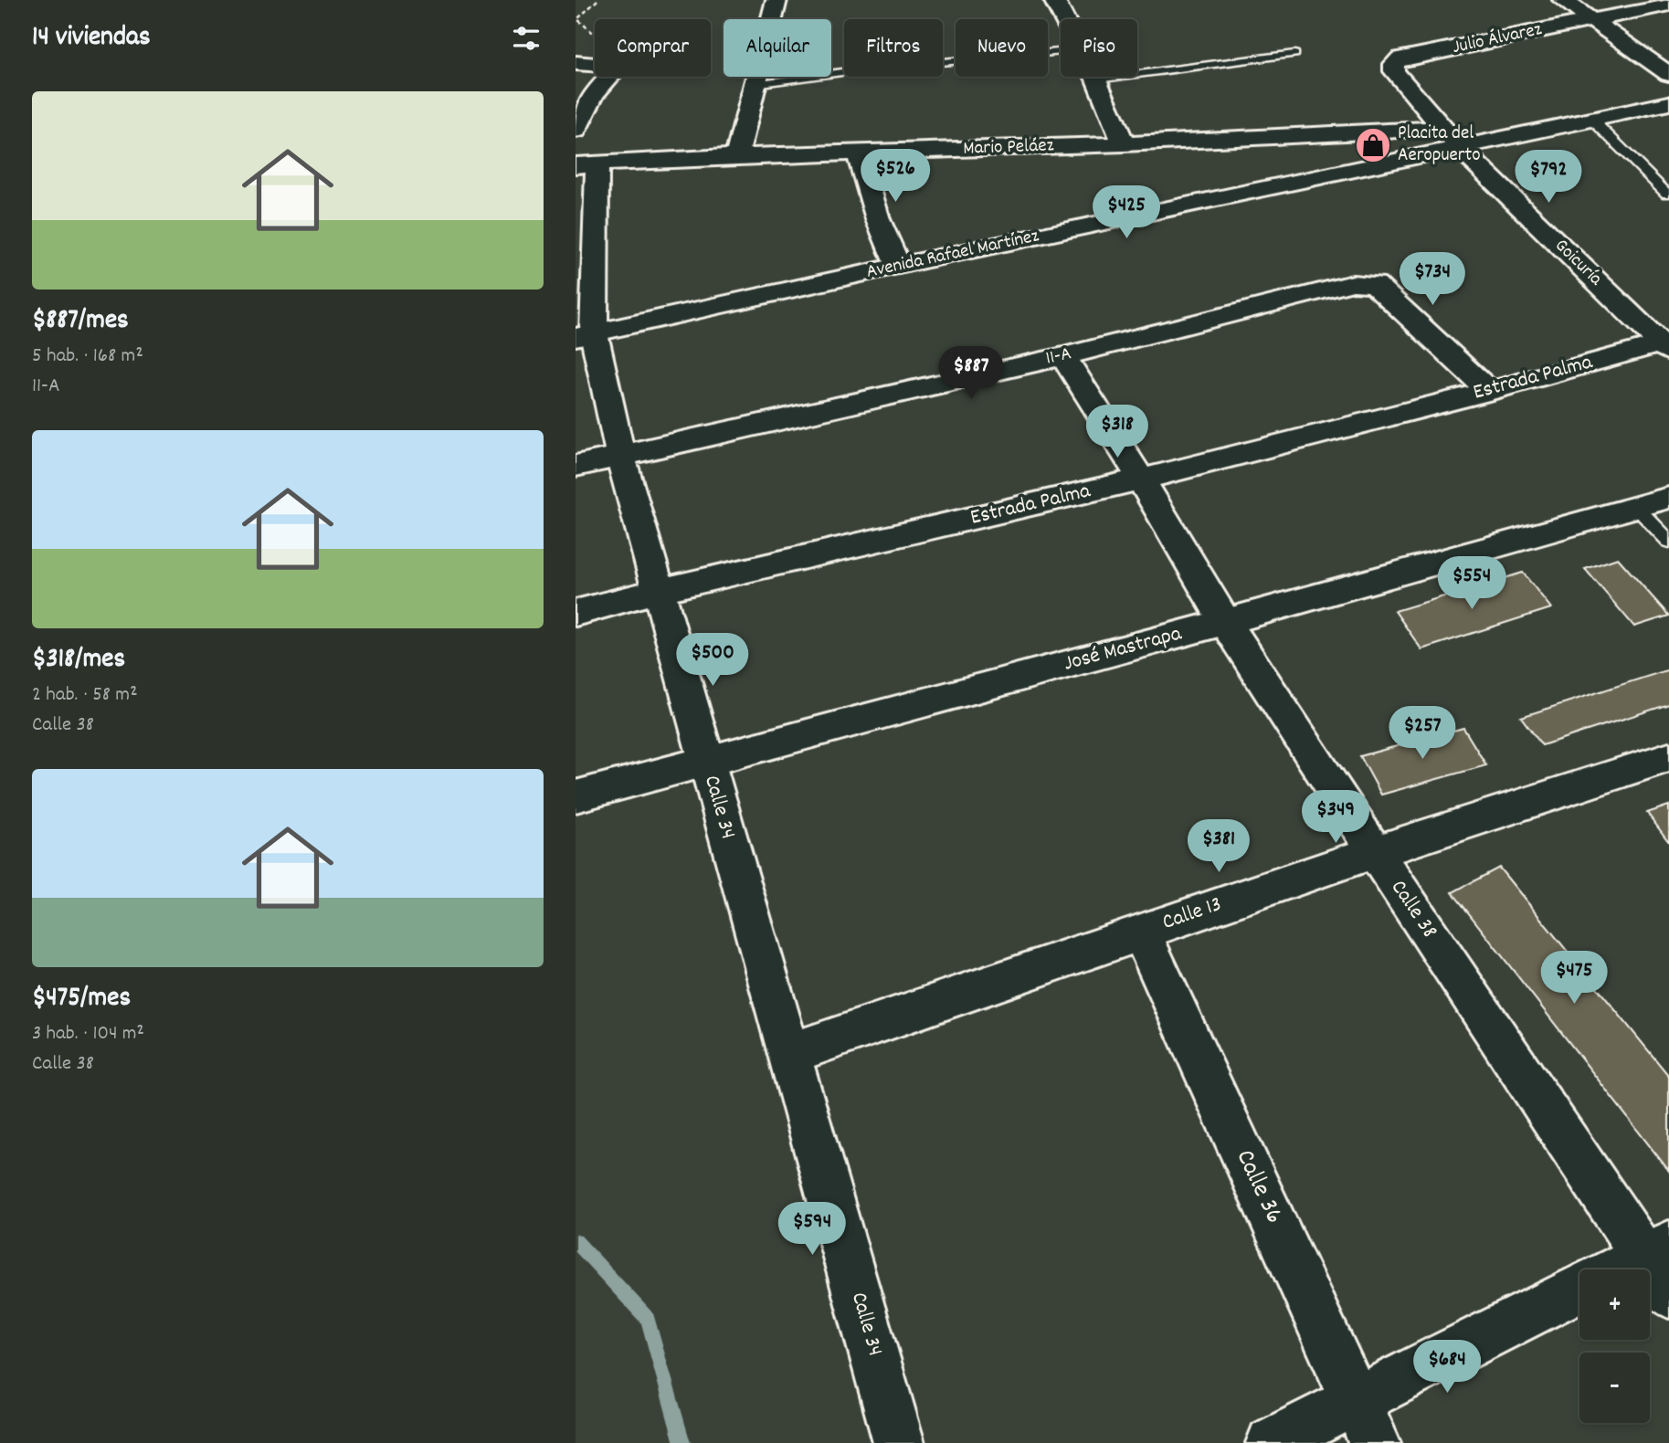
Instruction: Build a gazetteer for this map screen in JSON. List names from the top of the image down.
{
  "streets": {
    "street": [
      "Julio Álvarez",
      "Mario Peláez",
      "Avenida Rafael Martínez",
      "Goicuría",
      "11-A",
      "Estrada Palma",
      "José Mastrapa",
      "Calle 34",
      "Calle 38",
      "Calle 13",
      "Calle 36"
    ]
  },
  "crossings": [
    ["Julio Álvarez", "Goicuría"],
    ["Mario Peláez", "Goicuría"],
    ["Mario Peláez", "Calle 34"],
    ["Avenida Rafael Martínez", "Goicuría"],
    ["Avenida Rafael Martínez", "Calle 34"],
    ["Goicuría", "Estrada Palma"],
    ["11-A", "Estrada Palma"],
    ["11-A", "Calle 34"],
    ["11-A", "Calle 38"],
    ["Estrada Palma", "Calle 34"],
    ["Estrada Palma", "Calle 38"],
    ["José Mastrapa", "Calle 34"],
    ["José Mastrapa", "Calle 38"],
    ["Calle 34", "Calle 13"],
    ["Calle 38", "Calle 13"],
    ["Calle 13", "Calle 36"]
  ],
  "places": {
    "shop": ["Placita del Aeropuerto"]
  },
  "page": {
    "heading": "14 viviendas",
    "chip": [
      "Comprar",
      "Alquilar",
      "Filtros",
      "Nuevo",
      "Piso"
    ],
    "list": [
      {
        "name": "$887/mes",
        "note": "5 hab. · 168 m² · 11-A"
      },
      {
        "name": "$318/mes",
        "note": "2 hab. · 58 m² · Calle 38"
      },
      {
        "name": "$475/mes",
        "note": "3 hab. · 104 m² · Calle 38"
      }
    ],
    "price": [
      "$526",
      "$792",
      "$425",
      "$734",
      "$887",
      "$318",
      "$554",
      "$500",
      "$257",
      "$349",
      "$381",
      "$475",
      "$594",
      "$684"
    ],
    "map_buttons": ["+", "−"]
  }
}
